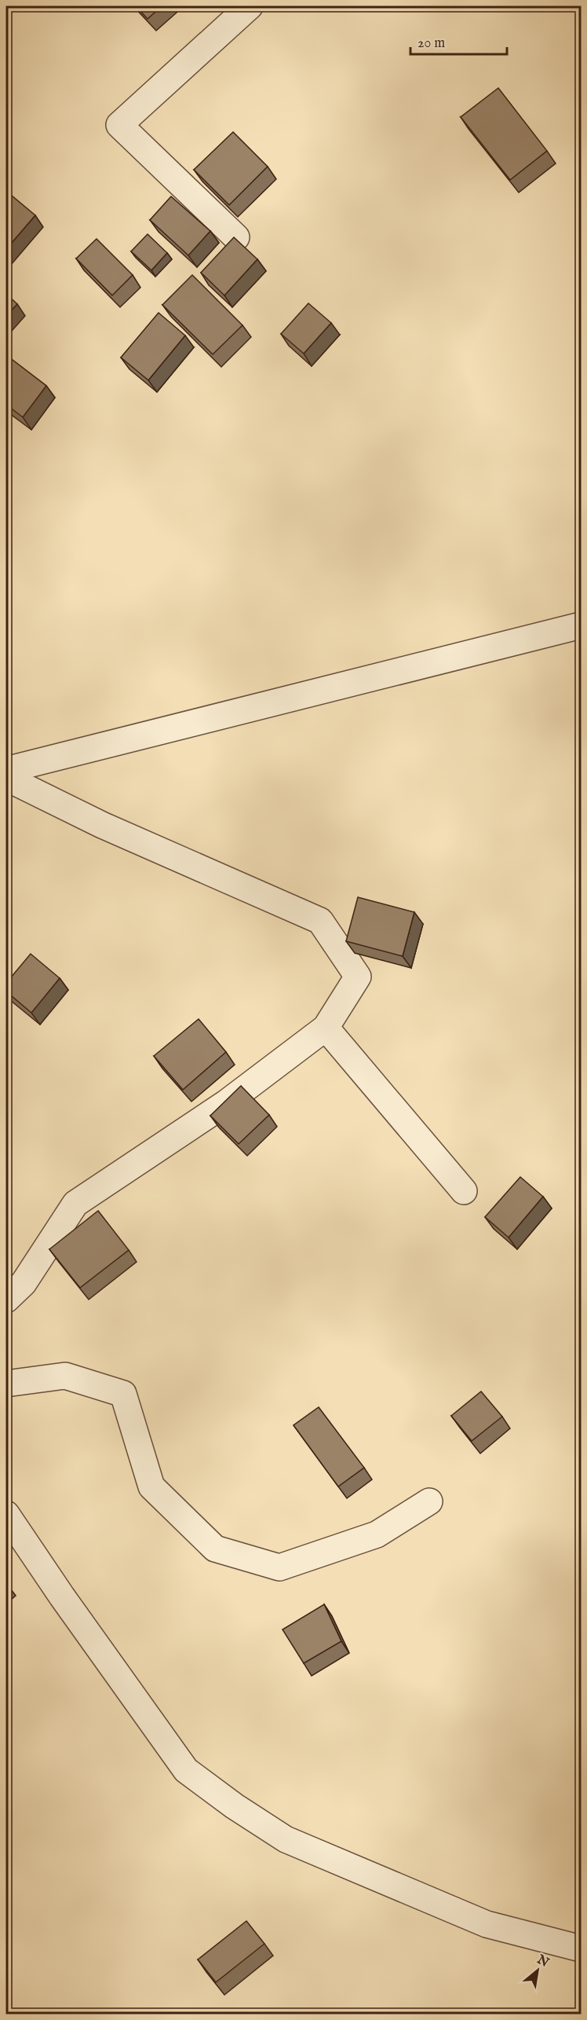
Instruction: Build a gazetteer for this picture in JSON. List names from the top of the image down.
{
  "scale_bar": "20 m",
  "north": "top right"
}
